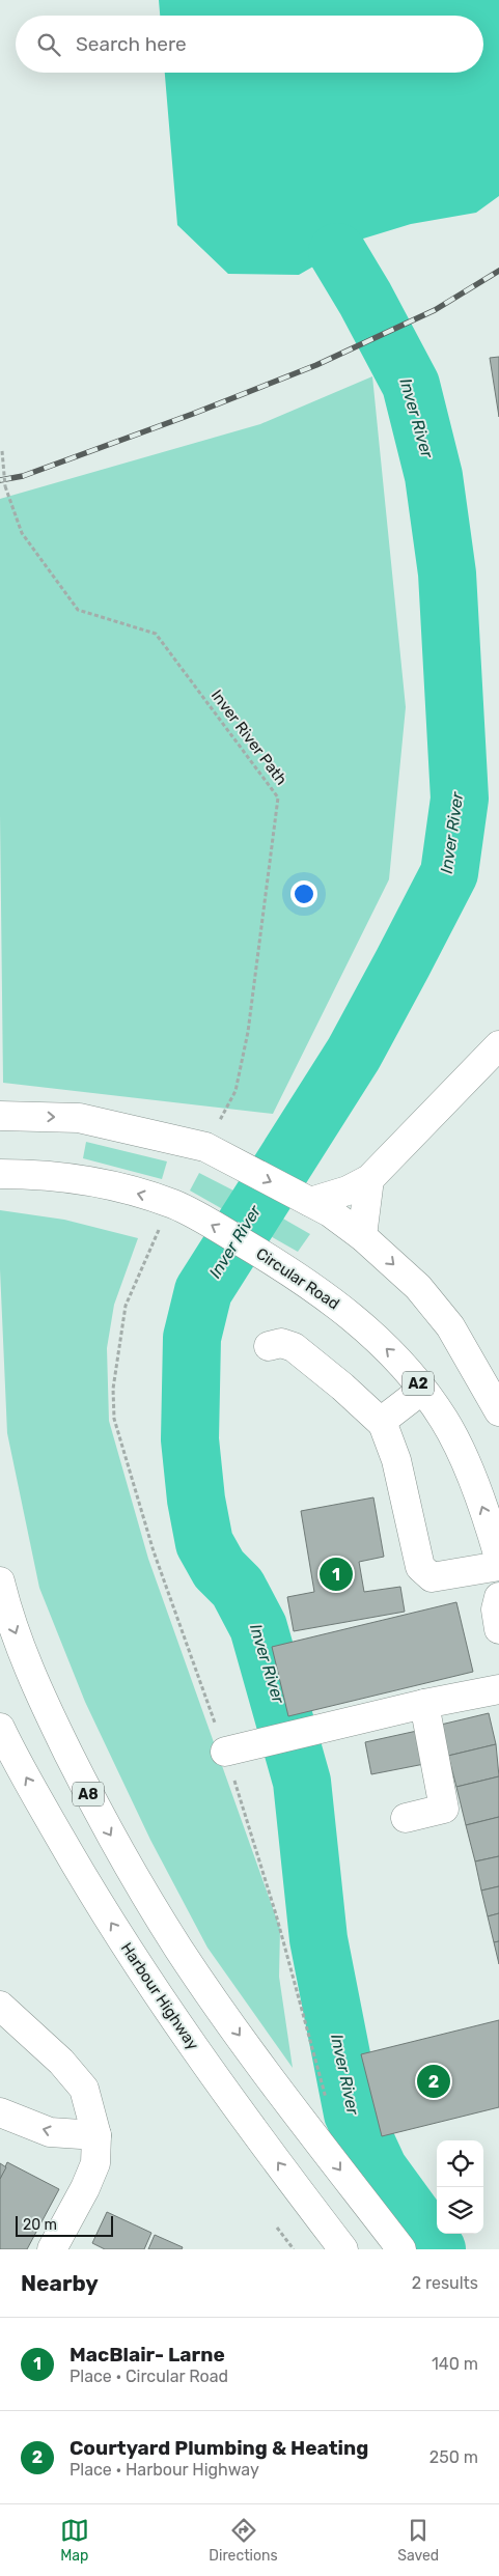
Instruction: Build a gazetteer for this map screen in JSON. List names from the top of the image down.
{
  "streets": {
    "main road": [
      "Circular Road",
      "A2",
      "A8",
      "Harbour Highway"
    ],
    "path": ["Inver River Path"]
  },
  "water": ["Inver River"],
  "scale_bar": "20 m",
  "page": {
    "search": "Search here",
    "pins": ["1", "2"],
    "scale": "20 m",
    "heading": ["Nearby", "2 results"],
    "list": [
      {
        "mark": "1",
        "name": "MacBlair- Larne",
        "note": "Place · Circular Road",
        "value": "140 m"
      },
      {
        "mark": "2",
        "name": "Courtyard Plumbing & Heating",
        "note": "Place · Harbour Highway",
        "value": "250 m"
      }
    ],
    "nav": ["Map", "Directions", "Saved"]
  }
}
